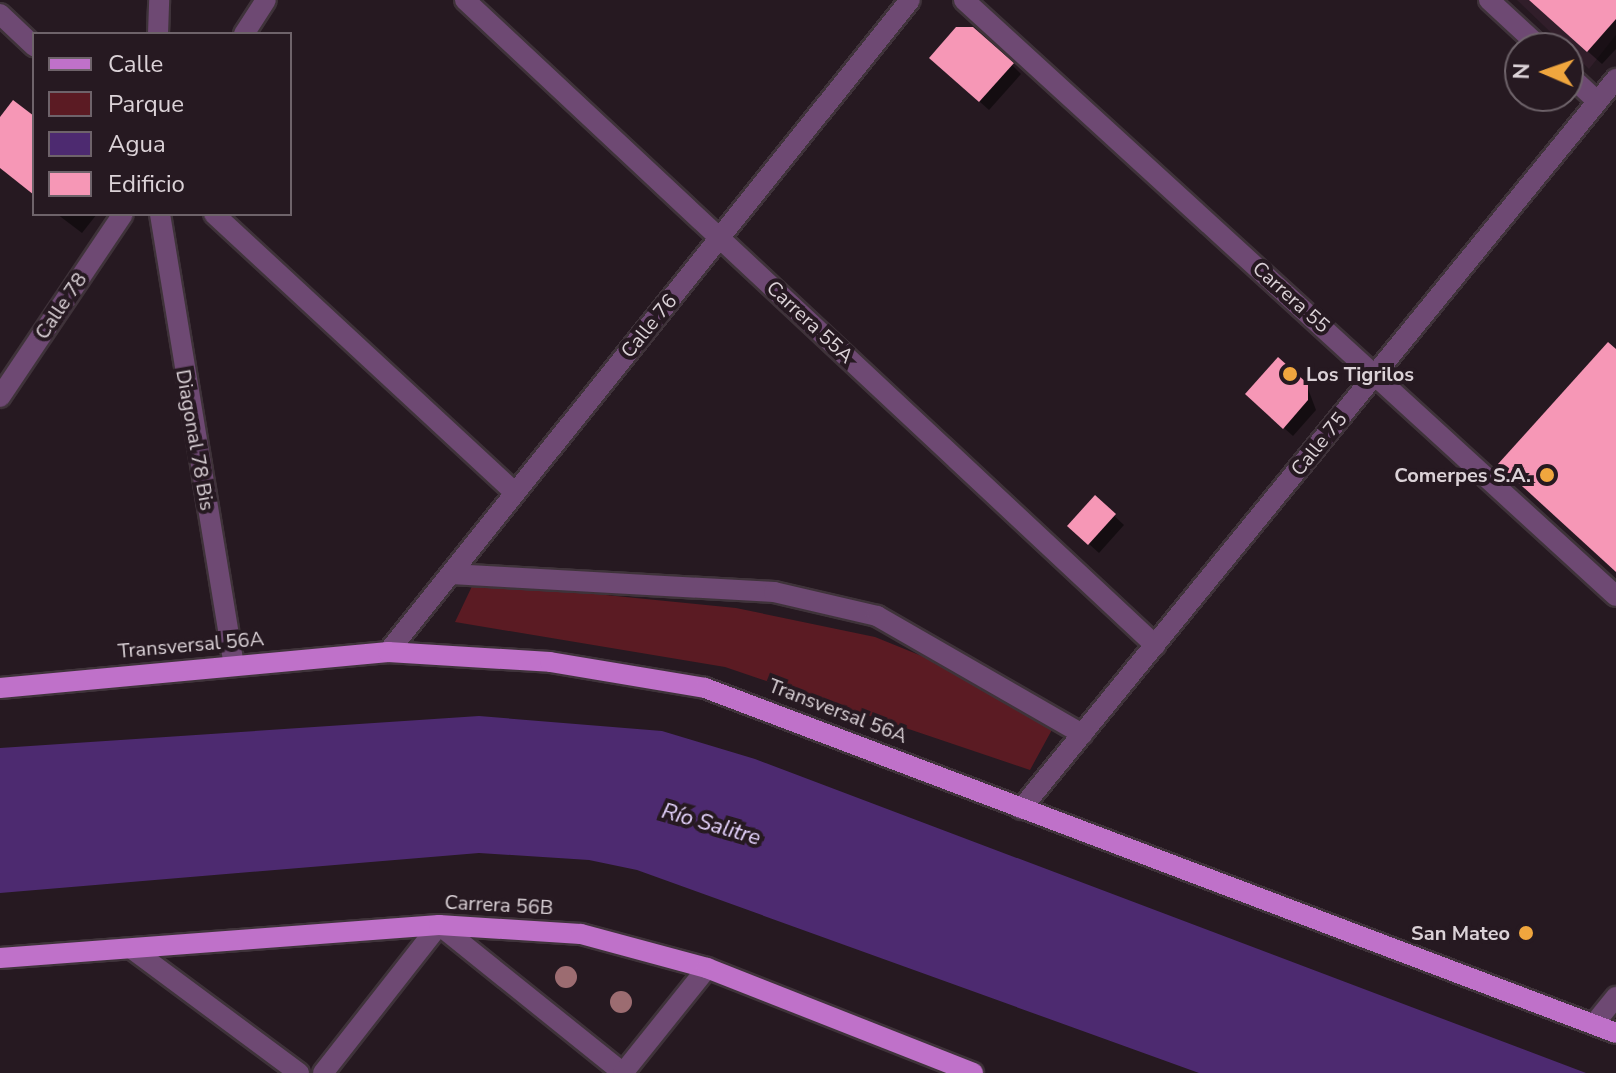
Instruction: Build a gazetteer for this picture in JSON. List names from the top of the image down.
{
  "streets": {
    "main road": ["Transversal 56A", "Carrera 56B"],
    "street": [
      "Carrera 55",
      "Calle 78",
      "Carrera 55A",
      "Calle 76",
      "Diagonal 78 Bis",
      "Calle 75"
    ]
  },
  "crossings": [
    ["Carrera 55", "Calle 75"],
    ["Carrera 55A", "Calle 76"],
    ["Carrera 55A", "Calle 75"],
    ["Calle 76", "Transversal 56A"],
    ["Diagonal 78 Bis", "Transversal 56A"],
    ["Calle 75", "Transversal 56A"]
  ],
  "water": ["Río Salitre"],
  "places": ["Los Tigrilos", "Comerpes S.A.", "San Mateo"],
  "legend": [
    "Calle",
    "Parque",
    "Agua",
    "Edificio"
  ],
  "north": "left"
}
